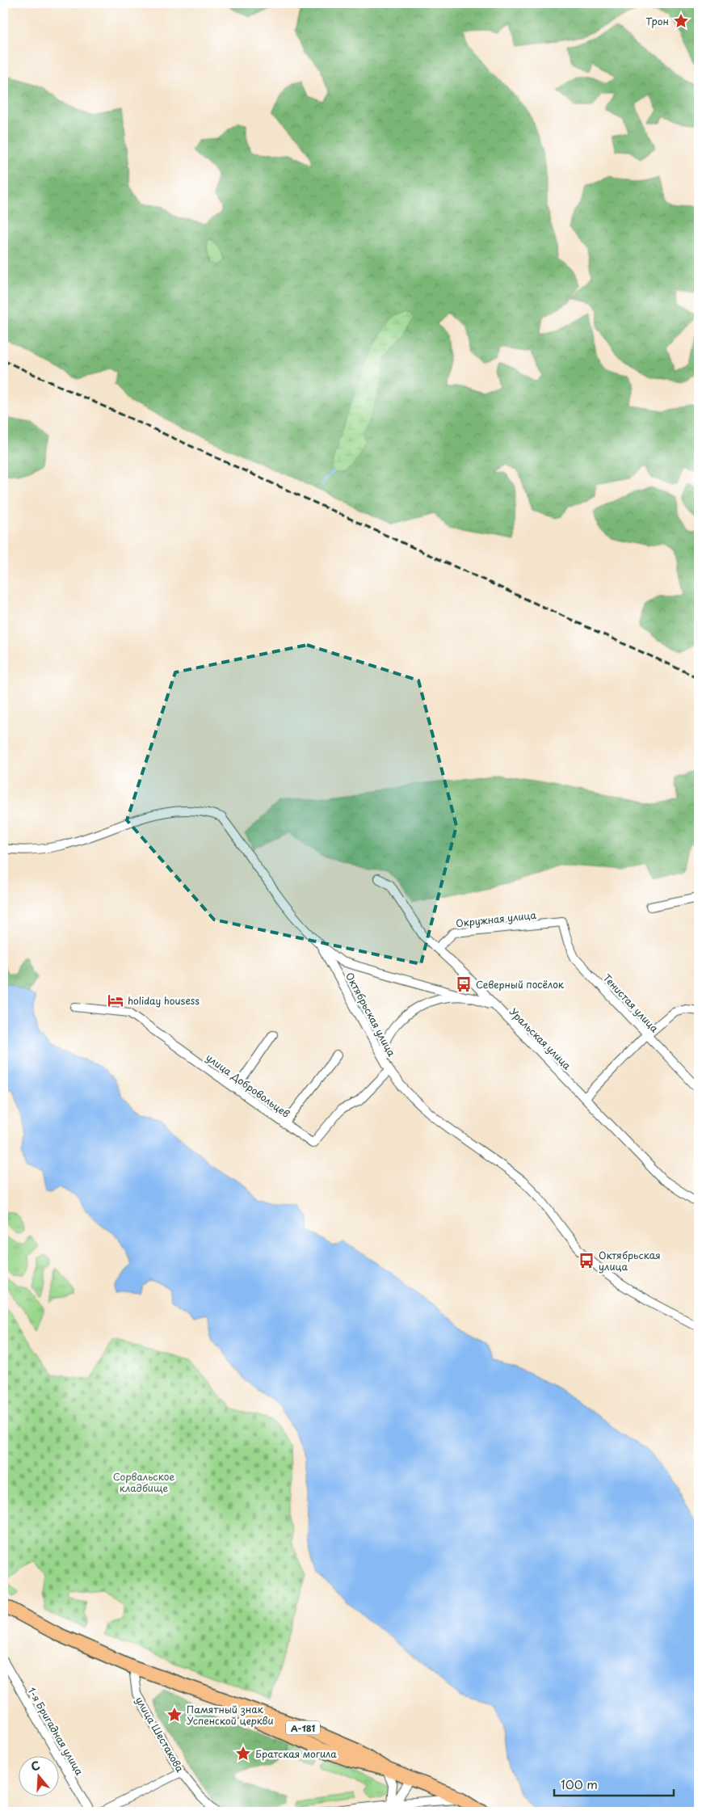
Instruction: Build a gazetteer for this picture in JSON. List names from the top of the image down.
{
  "streets": {
    "main road": ["А-181"],
    "street": [
      "Окружная улица",
      "Тенистая улица",
      "Октябрьская улица",
      "Уральская улица",
      "улица Добровольцев",
      "1-я Бригадная улица",
      "улица Шестакова"
    ]
  },
  "crossings": [
    ["Окружная улица", "Тенистая улица"],
    ["Окружная улица", "Уральская улица"],
    ["Октябрьская улица", "улица Добровольцев"],
    ["А-181", "улица Шестакова"]
  ],
  "parks": ["Сорвальское кладбище"],
  "places": {
    "place": ["Трон", "Памятный знак Успенской церкви", "Братская могила"],
    "bus stop": ["Северный посёлок", "Октябрьская улица"],
    "hotel": ["holiday housess"]
  },
  "scale_bar": "100 m",
  "north": "top"
}
